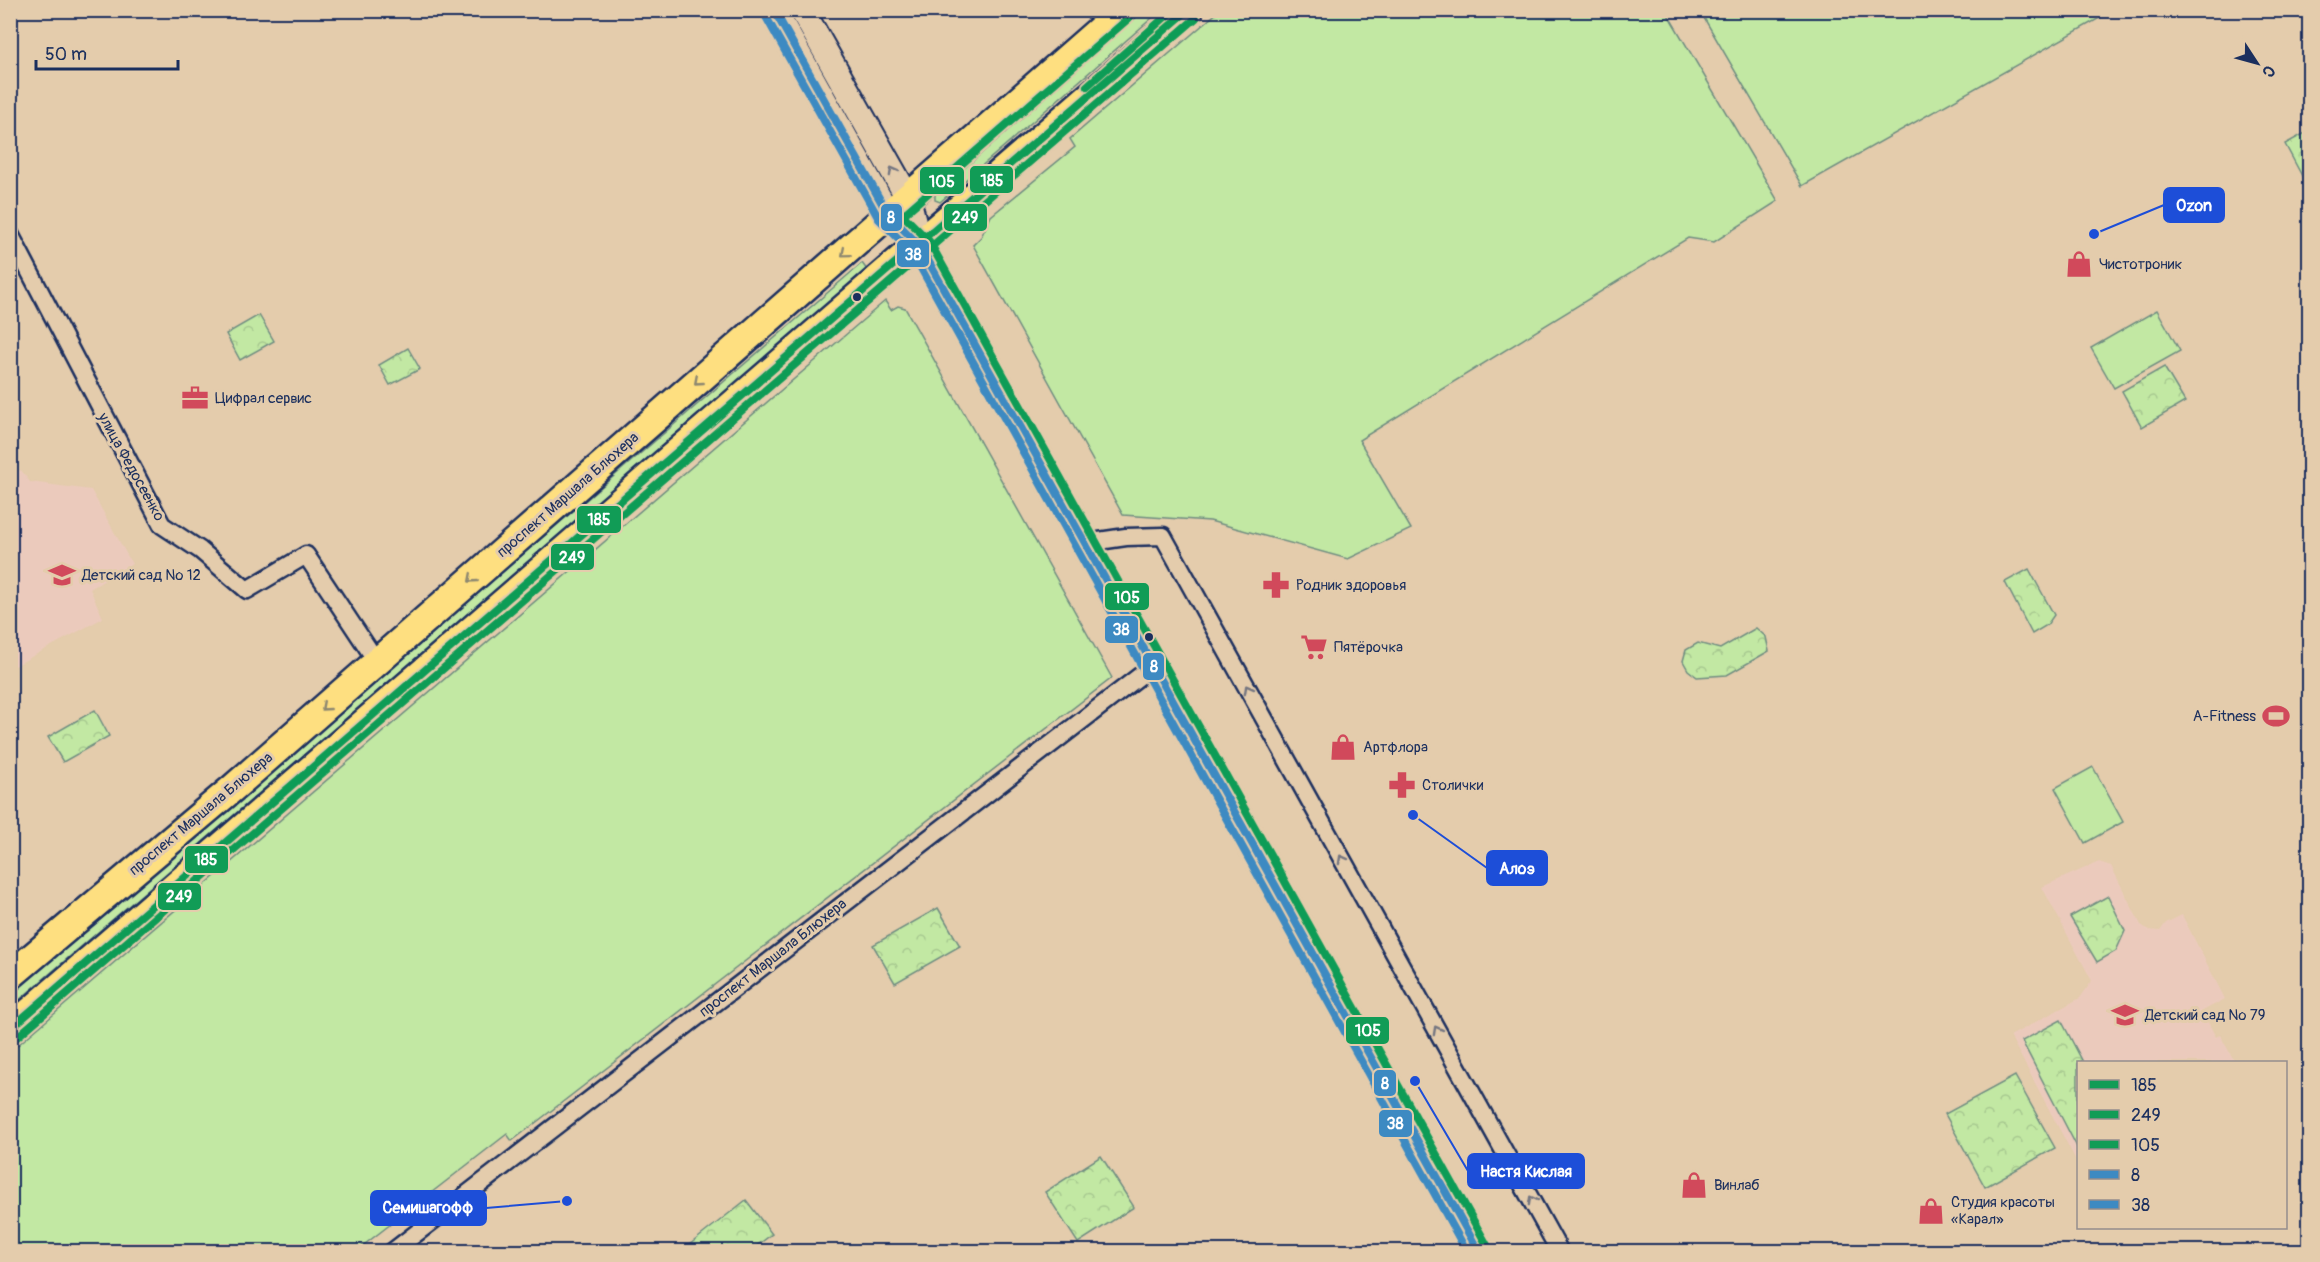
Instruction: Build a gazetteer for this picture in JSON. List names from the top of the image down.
{
  "streets": {
    "main road": ["проспект Маршала Блюхера"],
    "street": ["улица Федосеенко"]
  },
  "crossings": [
    ["улица Федосеенко", "проспект Маршала Блюхера"]
  ],
  "places": {
    "other": [
      "Ozon",
      "Алоэ",
      "Настя Кислая",
      "Семишагофф"
    ],
    "shop": [
      "Чистотроник",
      "Артфлора",
      "Винлаб",
      "Студия красоты «Карал»"
    ],
    "office": ["Цифрал сервис"],
    "school or university": ["Детский сад № 12", "Детский сад № 79"],
    "pharmacy": ["Родник здоровья", "Столички"],
    "supermarket": ["Пятёрочка"],
    "sports": ["A-Fitness"]
  },
  "lines": [
    "transit line 185",
    "transit line 105",
    "transit line 8",
    "transit line 38",
    "transit line 249"
  ],
  "legend": [
    "185",
    "249",
    "105",
    "8",
    "38"
  ],
  "scale_bar": "50 m",
  "north": "bottom right"
}
